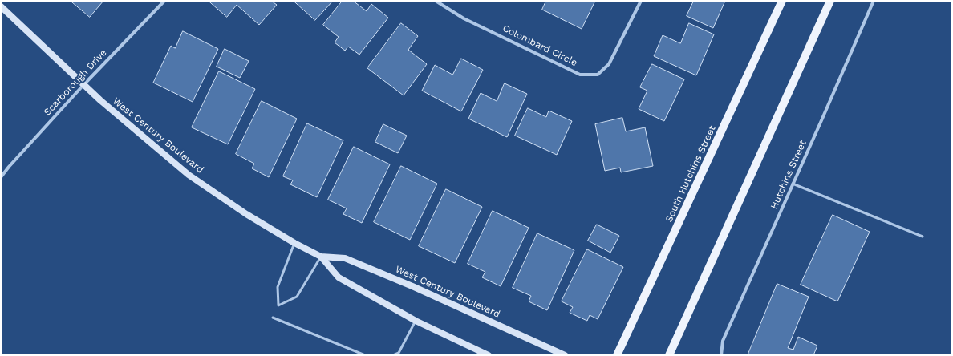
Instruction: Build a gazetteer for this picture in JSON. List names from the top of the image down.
{
  "streets": {
    "main road": ["South Hutchins Street"],
    "street": [
      "Colombard Circle",
      "Scarborough Drive",
      "West Century Boulevard",
      "Hutchins Street"
    ]
  },
  "crossings": [
    ["Scarborough Drive", "West Century Boulevard"]
  ]
}
